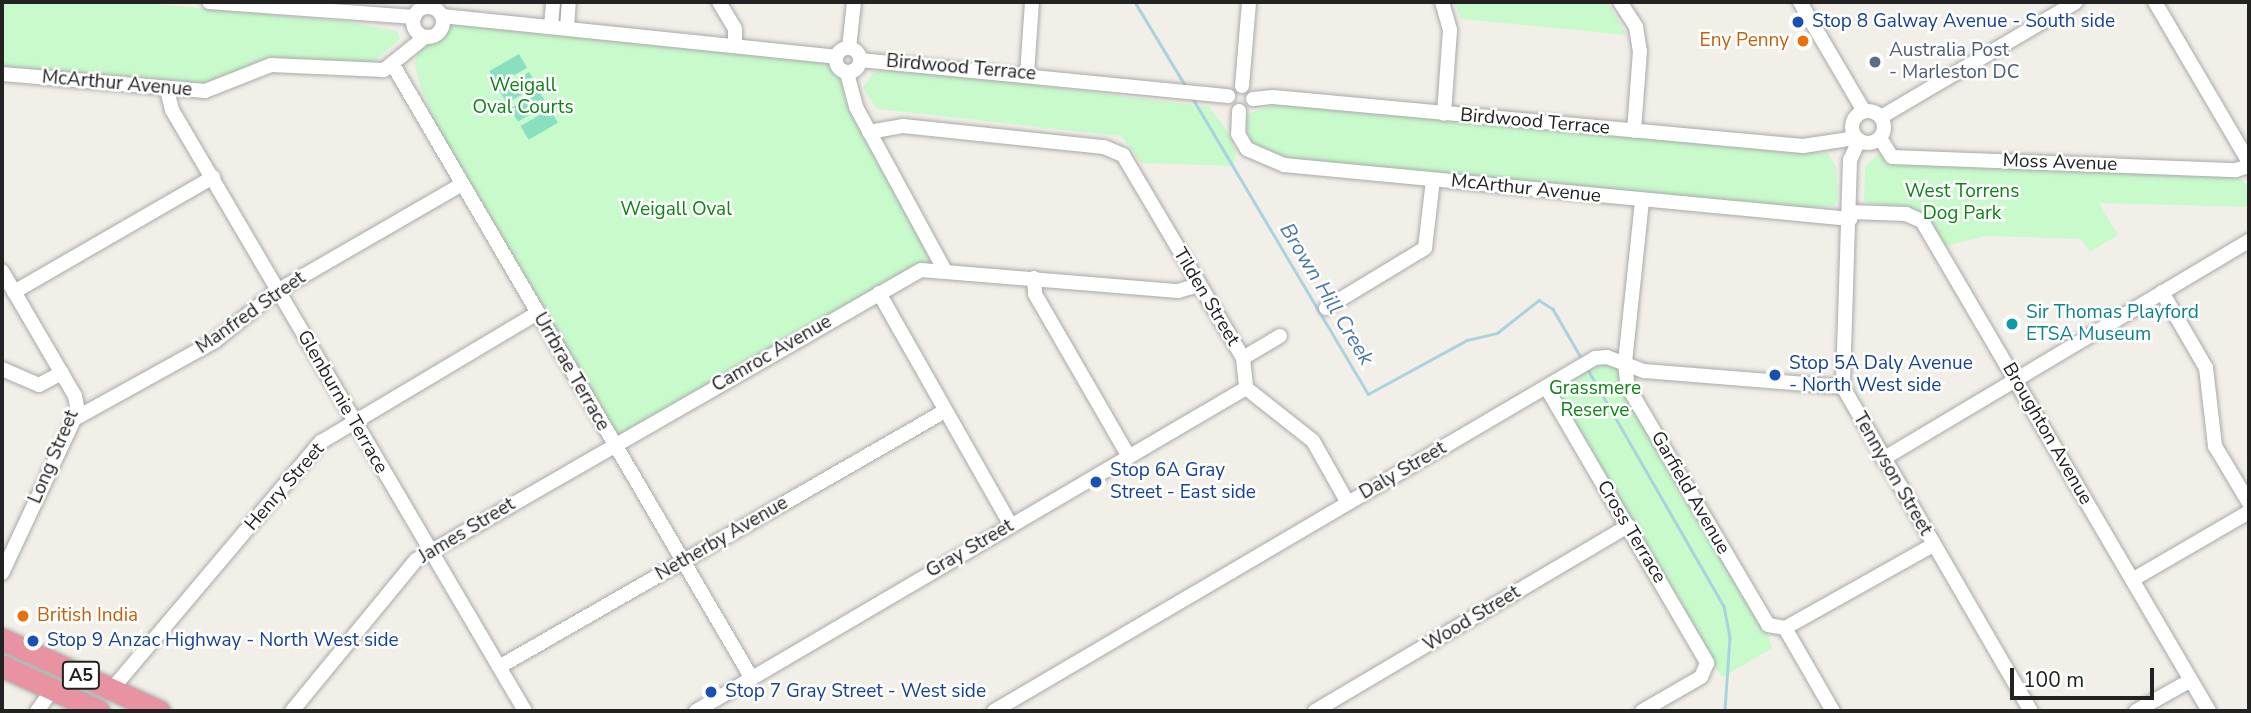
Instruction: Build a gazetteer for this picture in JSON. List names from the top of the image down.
{
  "streets": {
    "highway": ["A5"],
    "street": [
      "Birdwood Terrace",
      "McArthur Avenue",
      "Moss Avenue",
      "Tilden Street",
      "Manfred Street",
      "Camroc Avenue",
      "Urrbrae Terrace",
      "Glenburnie Terrace",
      "Broughton Avenue",
      "Long Street",
      "Daly Street",
      "Tennyson Street",
      "Henry Street",
      "Garfield Avenue",
      "James Street",
      "Cross Terrace",
      "Netherby Avenue",
      "Gray Street",
      "Wood Street"
    ]
  },
  "crossings": [
    ["Birdwood Terrace", "Moss Avenue"],
    ["McArthur Avenue", "Urrbrae Terrace"],
    ["McArthur Avenue", "Glenburnie Terrace"],
    ["McArthur Avenue", "Broughton Avenue"],
    ["McArthur Avenue", "Garfield Avenue"],
    ["Tilden Street", "Gray Street"],
    ["Manfred Street", "Urrbrae Terrace"],
    ["Manfred Street", "Glenburnie Terrace"],
    ["Manfred Street", "Long Street"],
    ["Camroc Avenue", "Urrbrae Terrace"],
    ["Camroc Avenue", "James Street"],
    ["Urrbrae Terrace", "Henry Street"],
    ["Urrbrae Terrace", "James Street"],
    ["Urrbrae Terrace", "Netherby Avenue"],
    ["Urrbrae Terrace", "Gray Street"],
    ["Glenburnie Terrace", "Henry Street"],
    ["Glenburnie Terrace", "James Street"],
    ["Glenburnie Terrace", "Netherby Avenue"],
    ["Daly Street", "Tennyson Street"],
    ["Daly Street", "Garfield Avenue"],
    ["Daly Street", "Cross Terrace"],
    ["Henry Street", "A5"],
    ["Cross Terrace", "Wood Street"]
  ],
  "water": ["Brown Hill Creek"],
  "parks": [
    "Weigall Oval Courts",
    "West Torrens Dog Park",
    "Weigall Oval",
    "Grassmere Reserve"
  ],
  "places": [
    "Stop 8 Galway Avenue - South side",
    "Eny Penny",
    "Australia Post - Marleston DC",
    "Sir Thomas Playford ETSA Museum",
    "Stop 5A Daly Avenue - North West side",
    "Stop 6A Gray Street - East side",
    "British India",
    "Stop 9 Anzac Highway - North West side",
    "Stop 7 Gray Street - West side"
  ],
  "scale_bar": "100 m"
}
